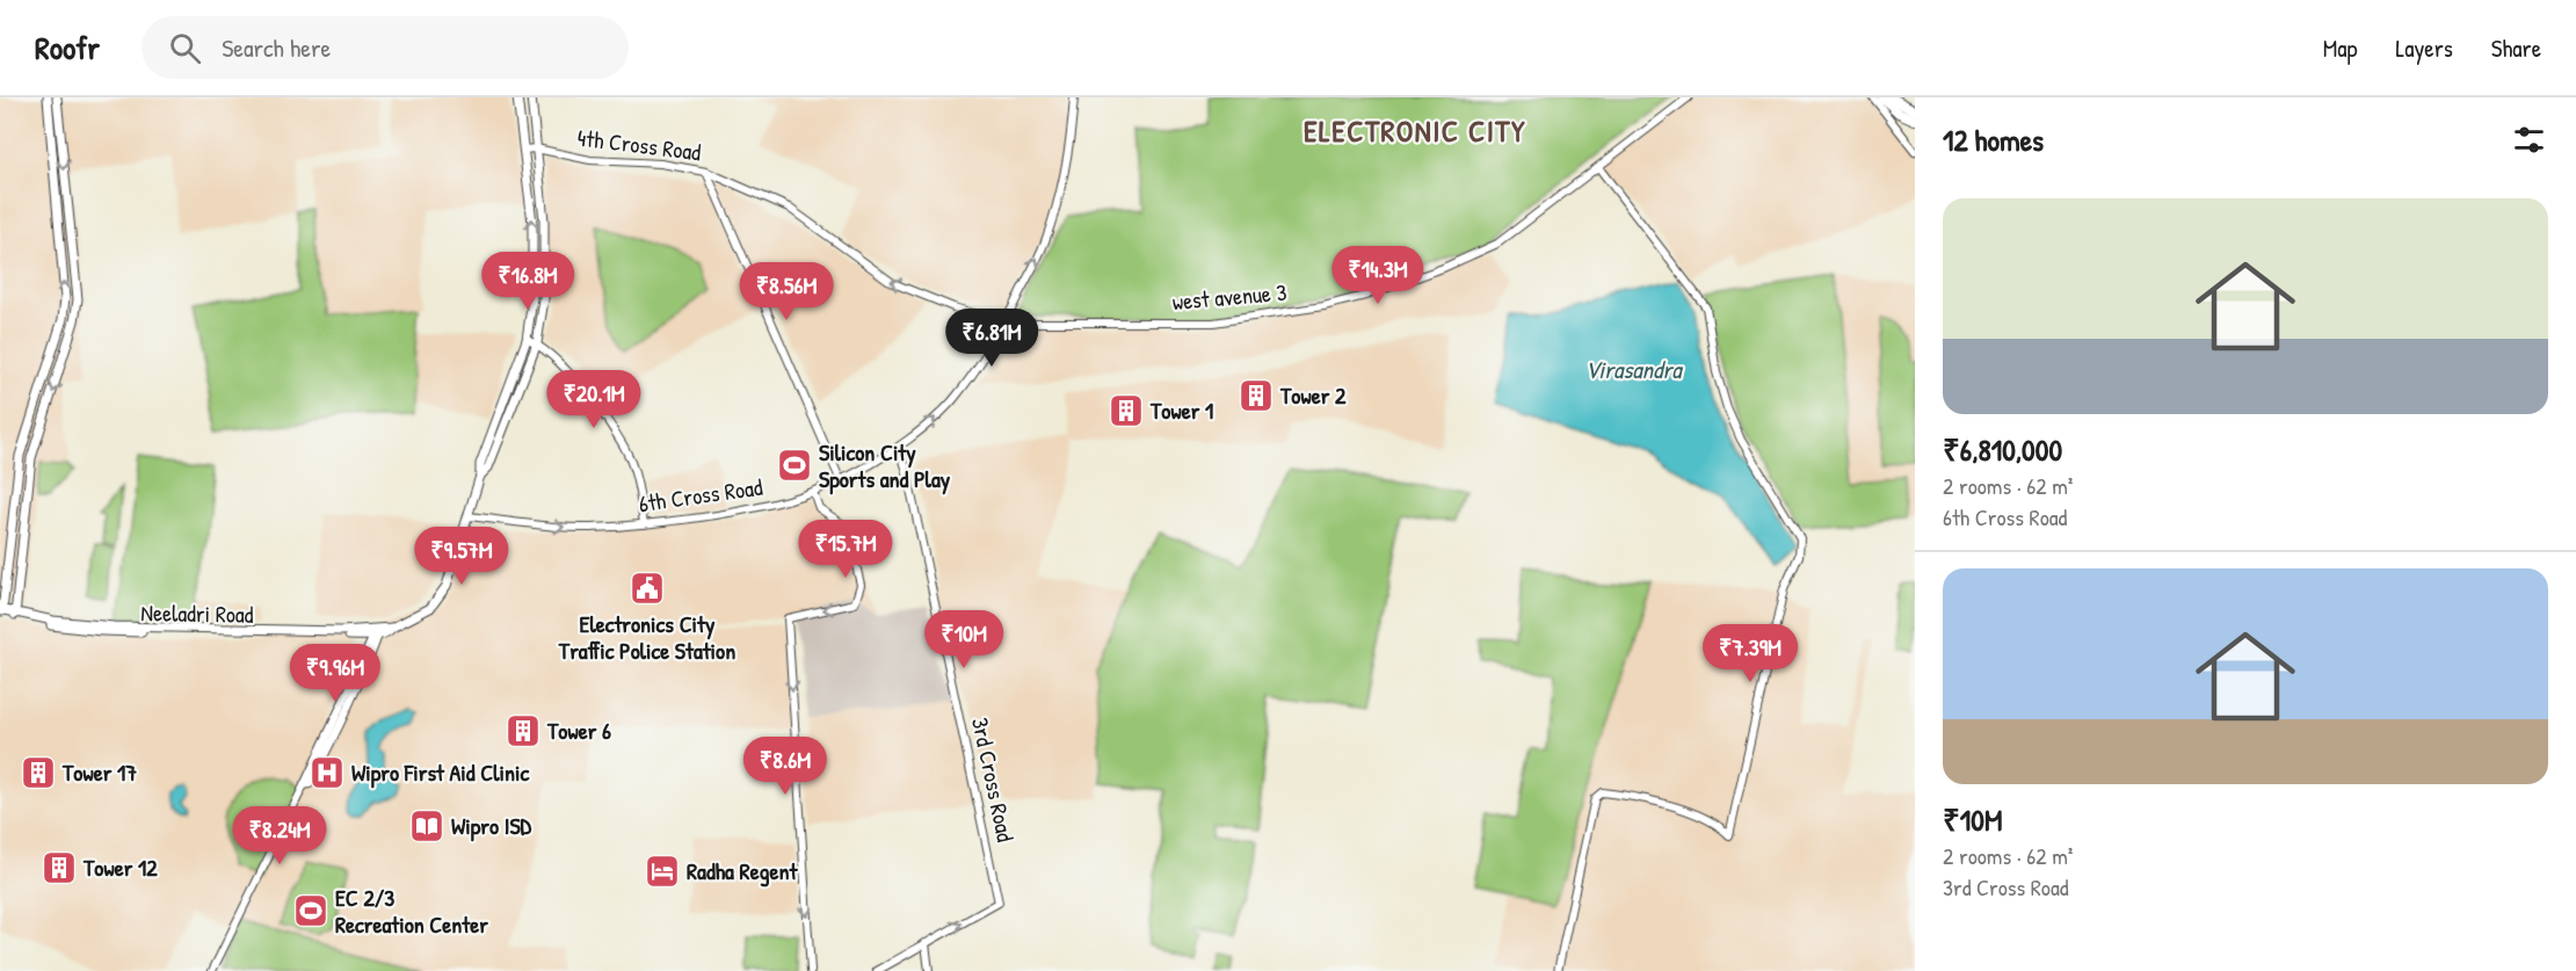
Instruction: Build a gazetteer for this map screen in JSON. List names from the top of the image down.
{
  "streets": {
    "main road": ["Neeladri Road"],
    "street": [
      "4th Cross Road",
      "west avenue 3",
      "6th Cross Road",
      "3rd Cross Road"
    ]
  },
  "crossings": [
    ["4th Cross Road", "west avenue 3"],
    ["4th Cross Road", "6th Cross Road"],
    ["west avenue 3", "6th Cross Road"],
    ["6th Cross Road", "Neeladri Road"],
    ["6th Cross Road", "3rd Cross Road"]
  ],
  "one_way": ["4th Cross Road", "6th Cross Road", "3rd Cross Road"],
  "districts": ["ELECTRONIC CITY"],
  "water": ["Virasandra"],
  "places": {
    "building": [
      "Tower 2",
      "Tower 1",
      "Tower 6",
      "Tower 17",
      "Tower 12"
    ],
    "sports": ["Silicon City Sports and Play", "EC 2/3 Recreation Center"],
    "public building": ["Electronics City Traffic Police Station"],
    "hospital": ["Wipro First Aid Clinic"],
    "library": ["Wipro ISD"],
    "hotel": ["Radha Regent"]
  },
  "page": {
    "header": "Roofr",
    "search": "Search here",
    "nav": ["Map", "Layers", "Share"],
    "heading": "12 homes",
    "list": [
      {
        "name": "₹6,810,000",
        "note": "2 rooms · 62 m² · 6th Cross Road"
      },
      {
        "name": "₹10M",
        "note": "2 rooms · 62 m² · 3rd Cross Road"
      }
    ],
    "price": [
      "₹14.3M",
      "₹16.8M",
      "₹8.56M",
      "₹6.81M",
      "₹20.1M",
      "₹15.7M",
      "₹9.57M",
      "₹10M",
      "₹7.39M",
      "₹9.96M",
      "₹8.6M",
      "₹8.24M"
    ]
  }
}
